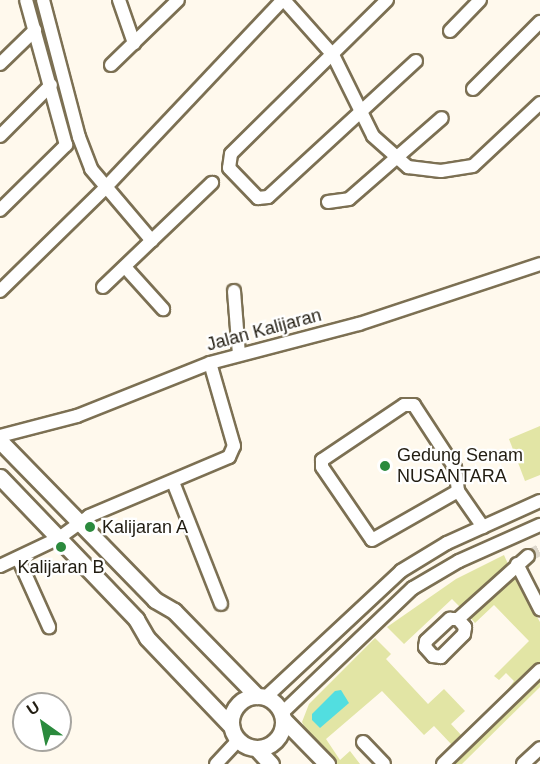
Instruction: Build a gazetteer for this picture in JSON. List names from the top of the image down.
{
  "streets": {
    "street": ["Jalan Kalijaran"]
  },
  "places": ["Gedung Senam NUSANTARA", "Kalijaran A", "Kalijaran B"],
  "north": "top left"
}
